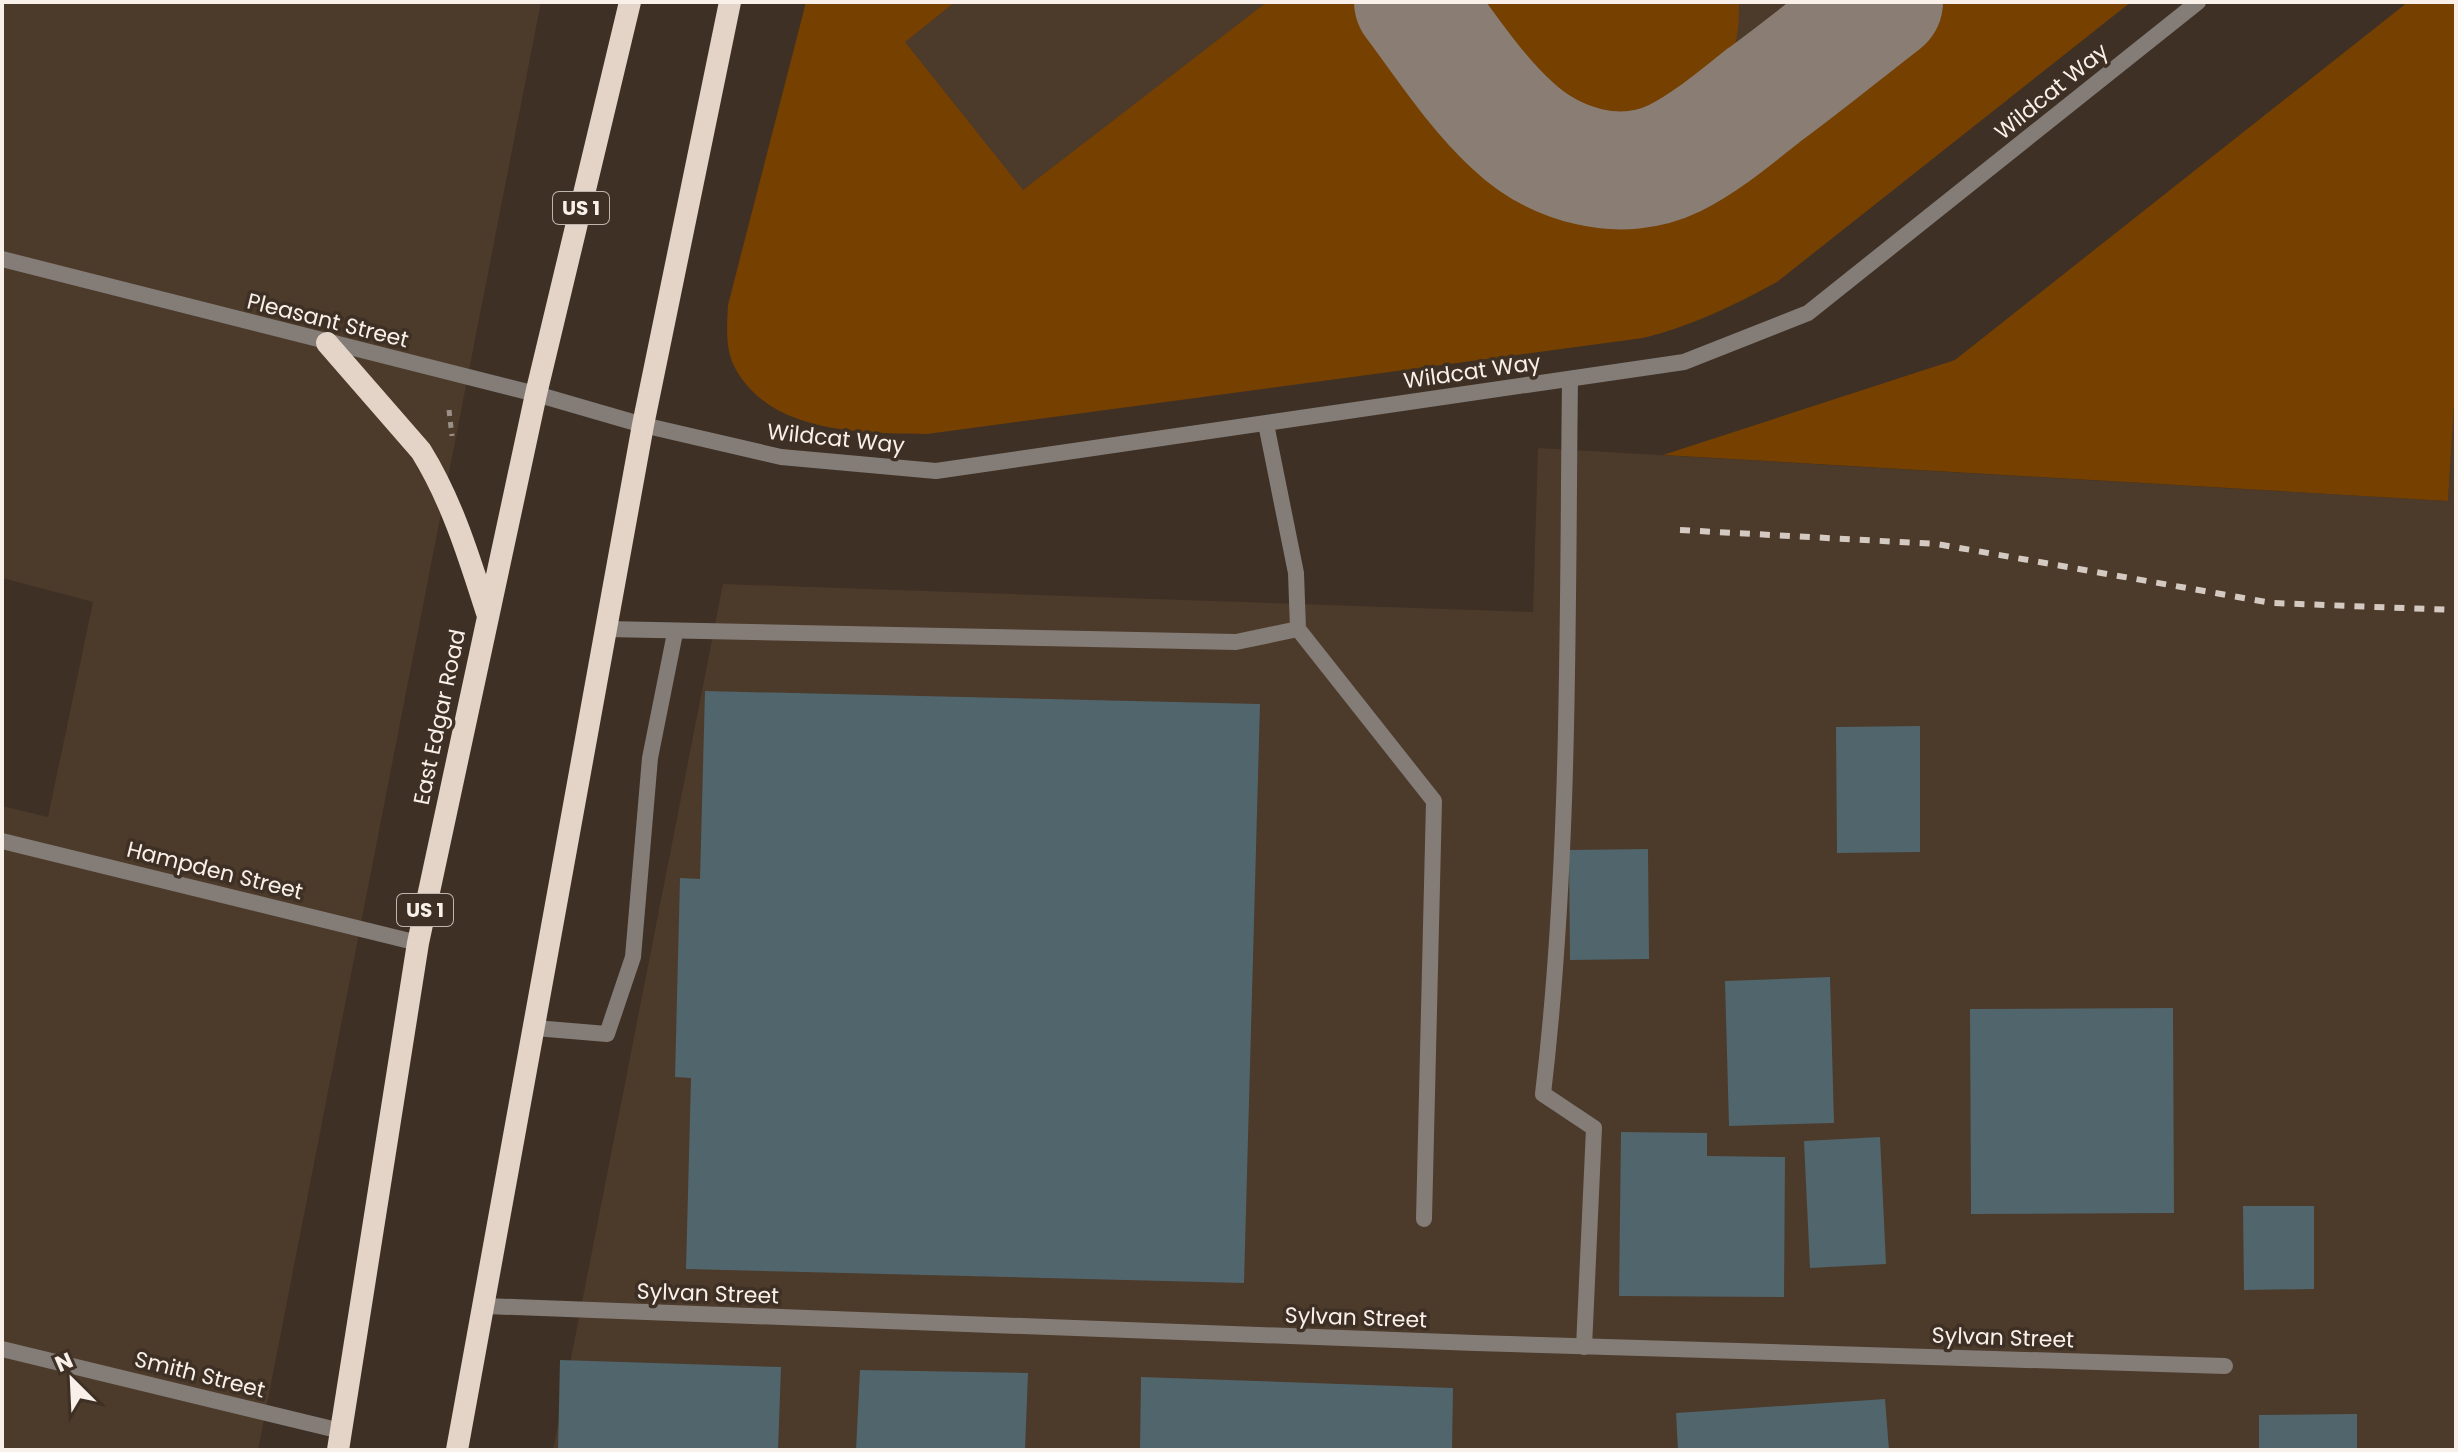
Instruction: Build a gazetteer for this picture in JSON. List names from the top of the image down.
{
  "streets": {
    "highway": ["US 1", "East Edgar Road"],
    "street": [
      "Wildcat Way",
      "Pleasant Street",
      "Hampden Street",
      "Sylvan Street",
      "Smith Street"
    ]
  },
  "crossings": [
    ["Wildcat Way", "Pleasant Street"],
    ["Pleasant Street", "East Edgar Road"],
    ["East Edgar Road", "Hampden Street"],
    ["East Edgar Road", "Smith Street"]
  ],
  "north": "top left"
}
